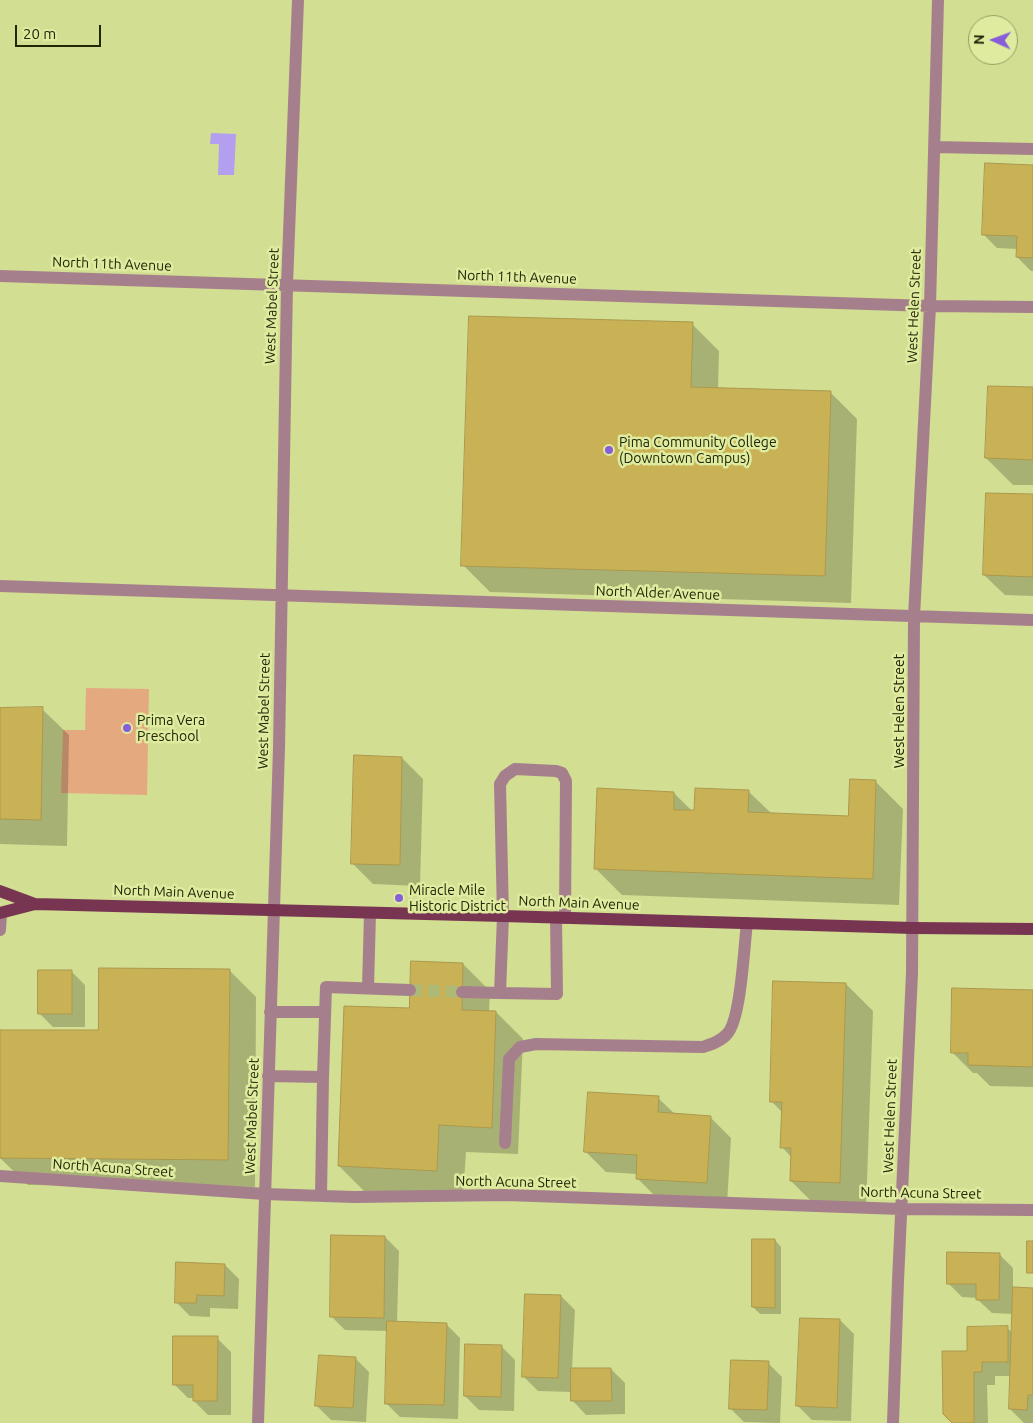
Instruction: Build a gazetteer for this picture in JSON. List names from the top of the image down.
{
  "streets": {
    "main road": ["North Main Avenue"],
    "street": [
      "North 11th Avenue",
      "West Mabel Street",
      "West Helen Street",
      "North Alder Avenue",
      "North Acuna Street"
    ]
  },
  "crossings": [
    ["North 11th Avenue", "West Mabel Street"],
    ["North 11th Avenue", "West Helen Street"],
    ["West Mabel Street", "North Alder Avenue"],
    ["West Mabel Street", "North Main Avenue"],
    ["West Mabel Street", "North Acuna Street"],
    ["West Helen Street", "North Alder Avenue"],
    ["West Helen Street", "North Main Avenue"],
    ["West Helen Street", "North Acuna Street"]
  ],
  "places": ["Pima Community College (Downtown Campus)", "Prima Vera Preschool", "Miracle Mile Historic District"],
  "scale_bar": "20 m",
  "north": "left"
}
